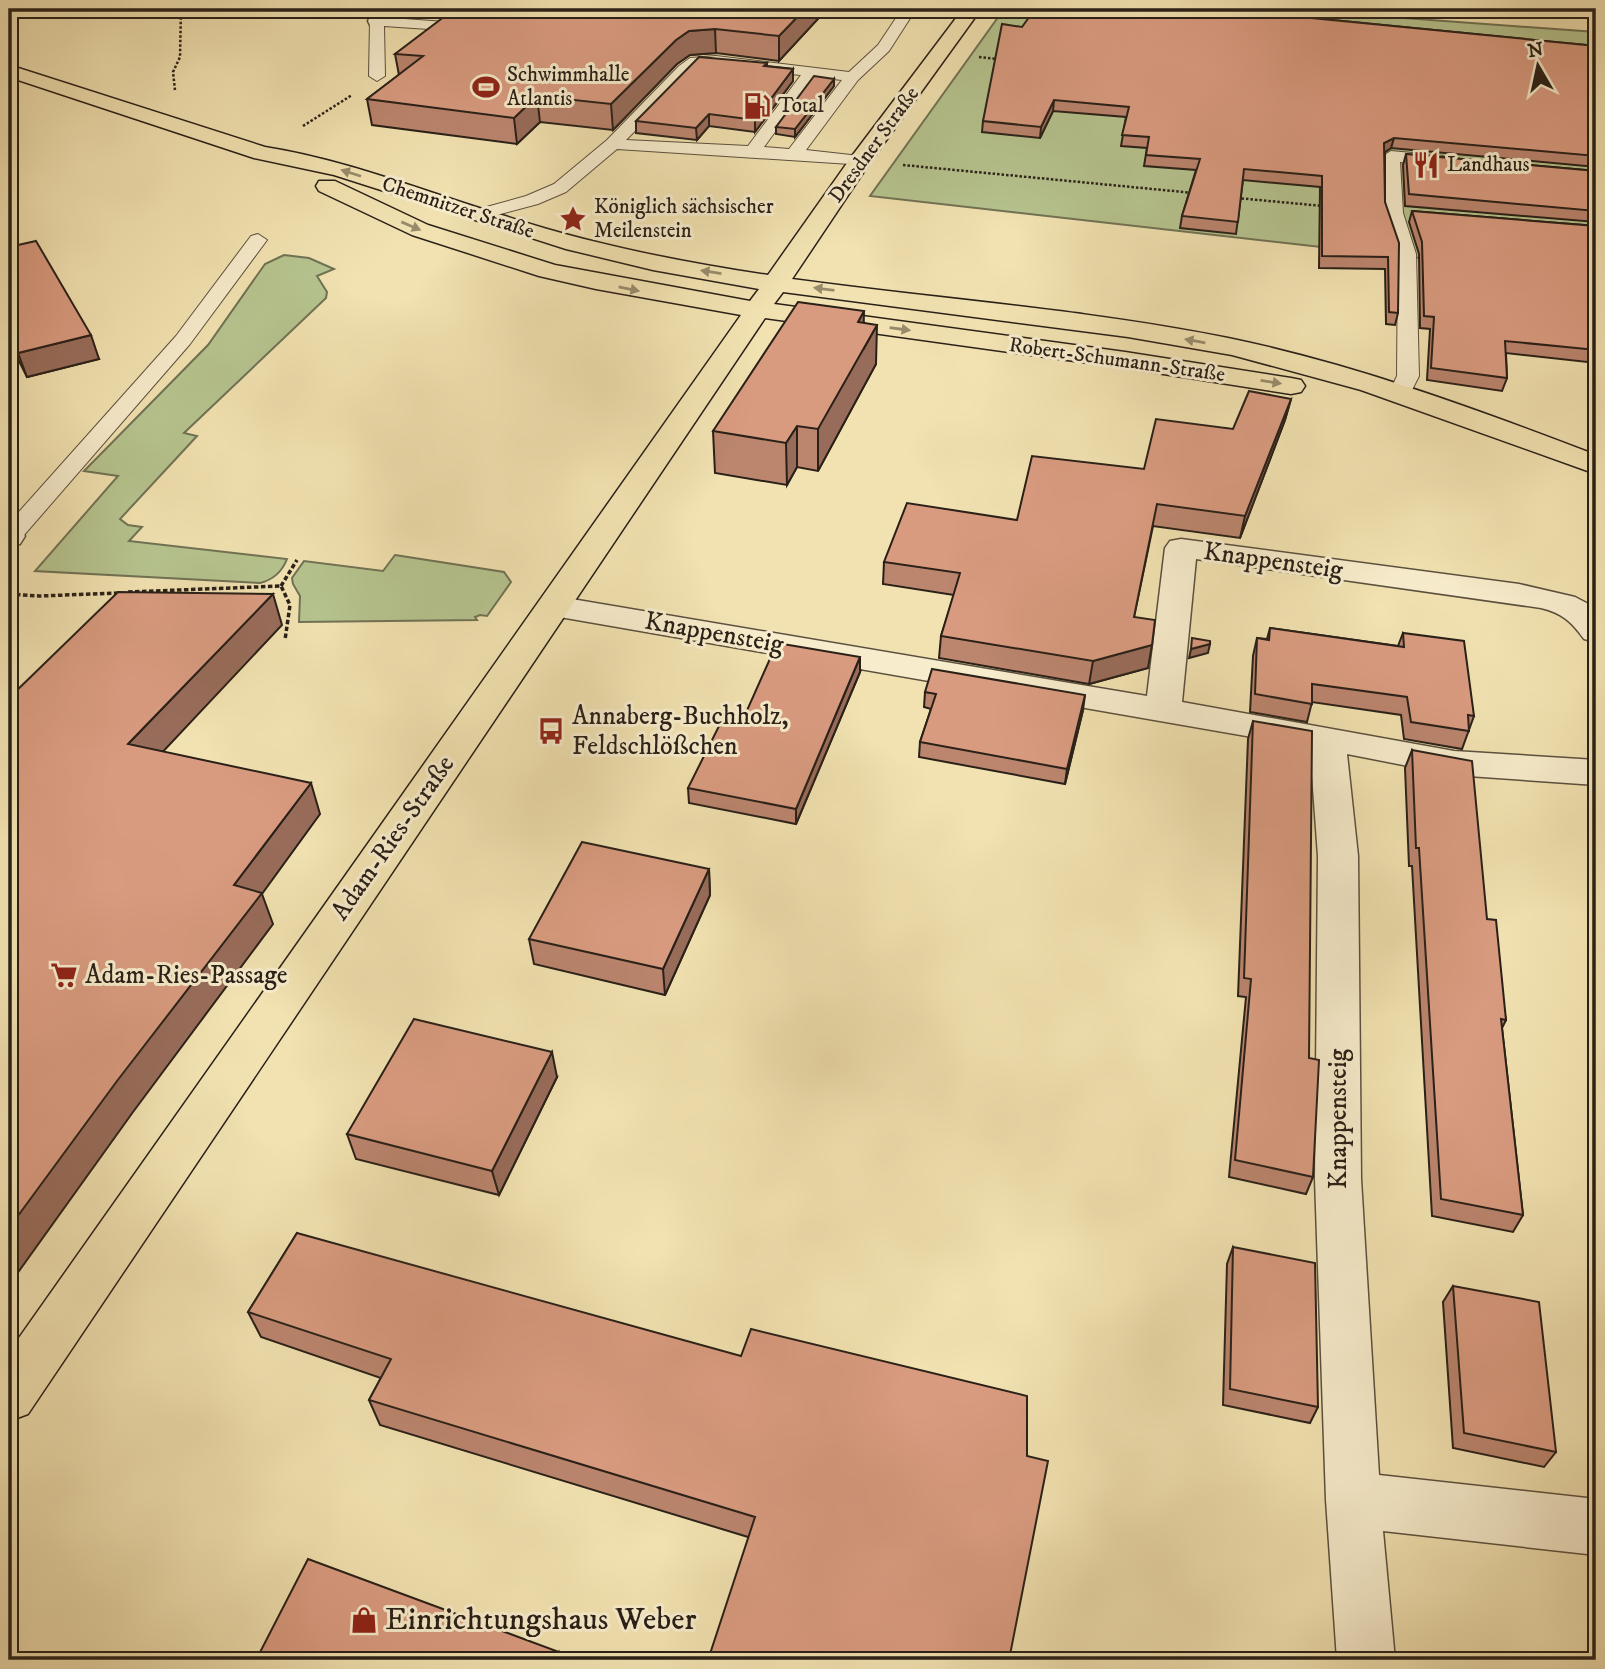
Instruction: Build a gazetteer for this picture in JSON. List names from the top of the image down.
{
  "streets": {
    "main road": [
      "Dresdner Straße",
      "Chemnitzer Straße",
      "Robert-Schumann-Straße",
      "Adam-Ries-Straße"
    ],
    "street": ["Knappensteig"]
  },
  "crossings": [
    ["Dresdner Straße", "Chemnitzer Straße"],
    ["Dresdner Straße", "Robert-Schumann-Straße"],
    ["Dresdner Straße", "Adam-Ries-Straße"],
    ["Chemnitzer Straße", "Robert-Schumann-Straße"],
    ["Chemnitzer Straße", "Adam-Ries-Straße"],
    ["Robert-Schumann-Straße", "Adam-Ries-Straße"],
    ["Knappensteig", "Adam-Ries-Straße"]
  ],
  "places": {
    "sports": ["Schwimmhalle Atlantis"],
    "fuel station": ["Total"],
    "restaurant": ["Landhaus"],
    "place": ["Königlich sächsischer Meilenstein"],
    "bus stop": ["Annaberg-Buchholz, Feldschlößchen"],
    "supermarket": ["Adam-Ries-Passage"],
    "shop": ["Einrichtungshaus Weber"]
  },
  "north": "top"
}
